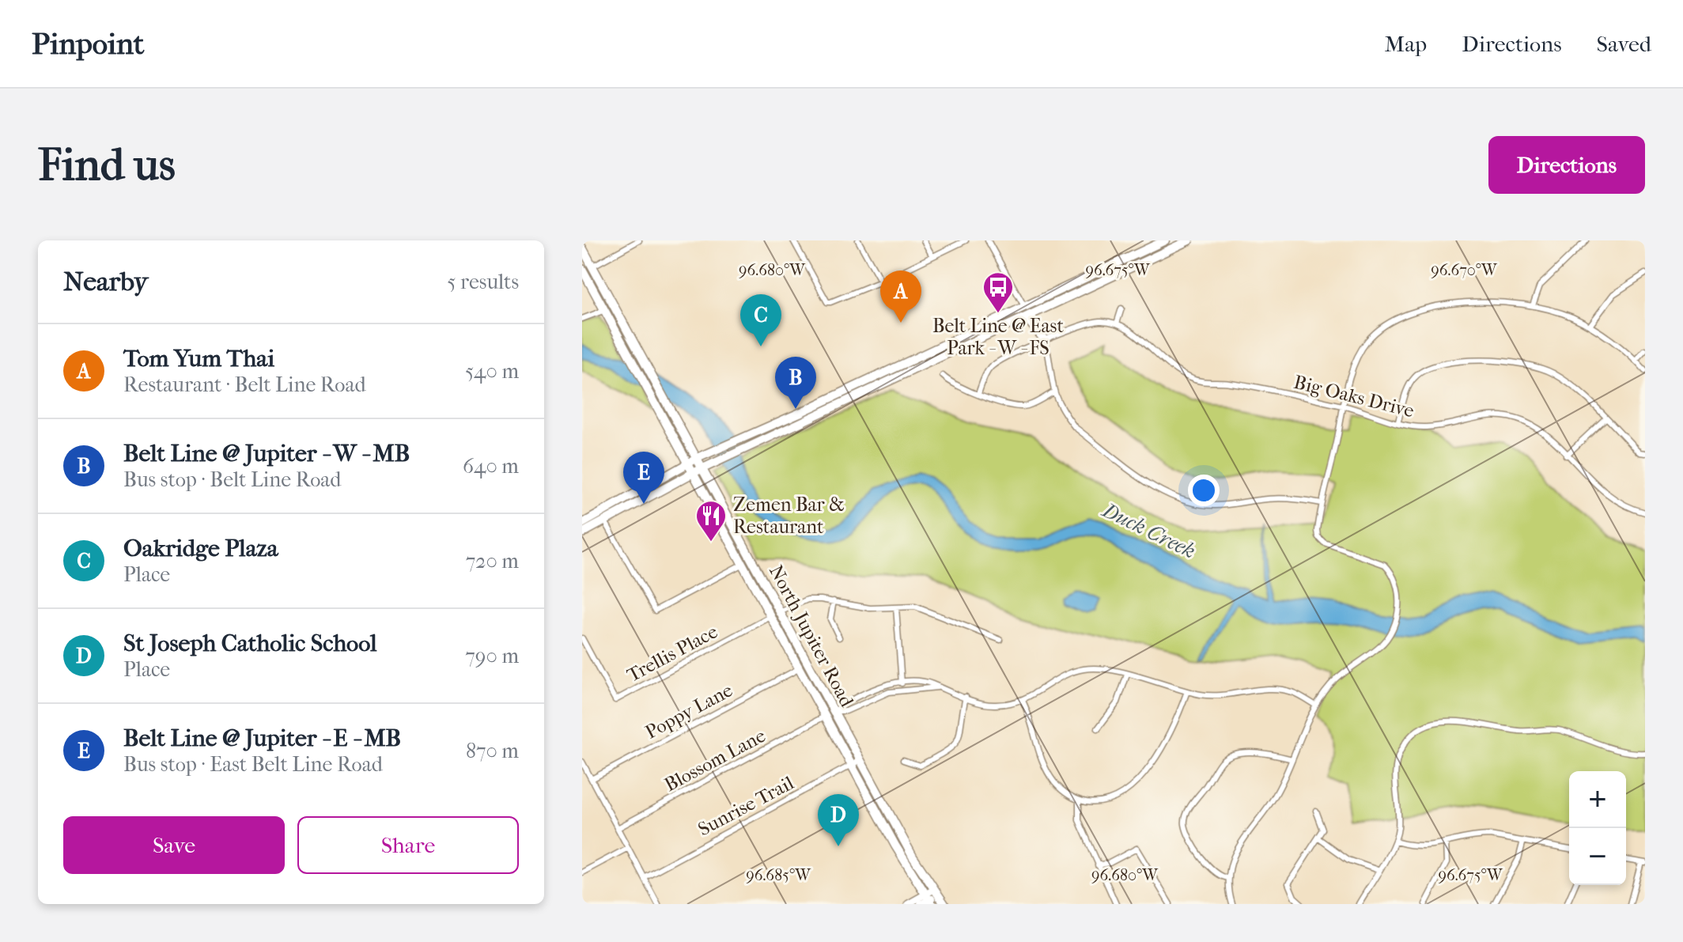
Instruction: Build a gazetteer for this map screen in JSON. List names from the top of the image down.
{
  "streets": {
    "main road": ["North Jupiter Road"],
    "street": [
      "Big Oaks Drive",
      "Trellis Place",
      "Poppy Lane",
      "Blossom Lane",
      "Sunrise Trail"
    ]
  },
  "crossings": [
    ["North Jupiter Road", "Trellis Place"],
    ["North Jupiter Road", "Poppy Lane"],
    ["North Jupiter Road", "Blossom Lane"],
    ["North Jupiter Road", "Sunrise Trail"]
  ],
  "water": ["Duck Creek"],
  "places": {
    "bus stop": ["Belt Line @ East Park - W - FS"],
    "restaurant": ["Zemen Bar & Restaurant"]
  },
  "page": {
    "header": "Pinpoint",
    "nav": ["Map", "Directions", "Saved"],
    "buttons": [
      "Directions",
      ["Save", "Share"]
    ],
    "title": "Find us",
    "heading": ["Nearby", "5 results"],
    "pins": [
      "A",
      "C",
      "B",
      "E",
      "D"
    ],
    "list": [
      {
        "mark": "A",
        "name": "Tom Yum Thai",
        "note": "Restaurant · Belt Line Road",
        "value": "540 m"
      },
      {
        "mark": "B",
        "name": "Belt Line @ Jupiter - W - MB",
        "note": "Bus stop · Belt Line Road",
        "value": "640 m"
      },
      {
        "mark": "C",
        "name": "Oakridge Plaza",
        "note": "Place",
        "value": "720 m"
      },
      {
        "mark": "D",
        "name": "St Joseph Catholic School",
        "note": "Place",
        "value": "790 m"
      },
      {
        "mark": "E",
        "name": "Belt Line @ Jupiter - E - MB",
        "note": "Bus stop · East Belt Line Road",
        "value": "870 m"
      }
    ],
    "map_buttons": ["+", "−"]
  },
  "coordinates": [
    "96.680°W",
    "96.675°W",
    "96.670°W",
    "96.685°W"
  ]
}
